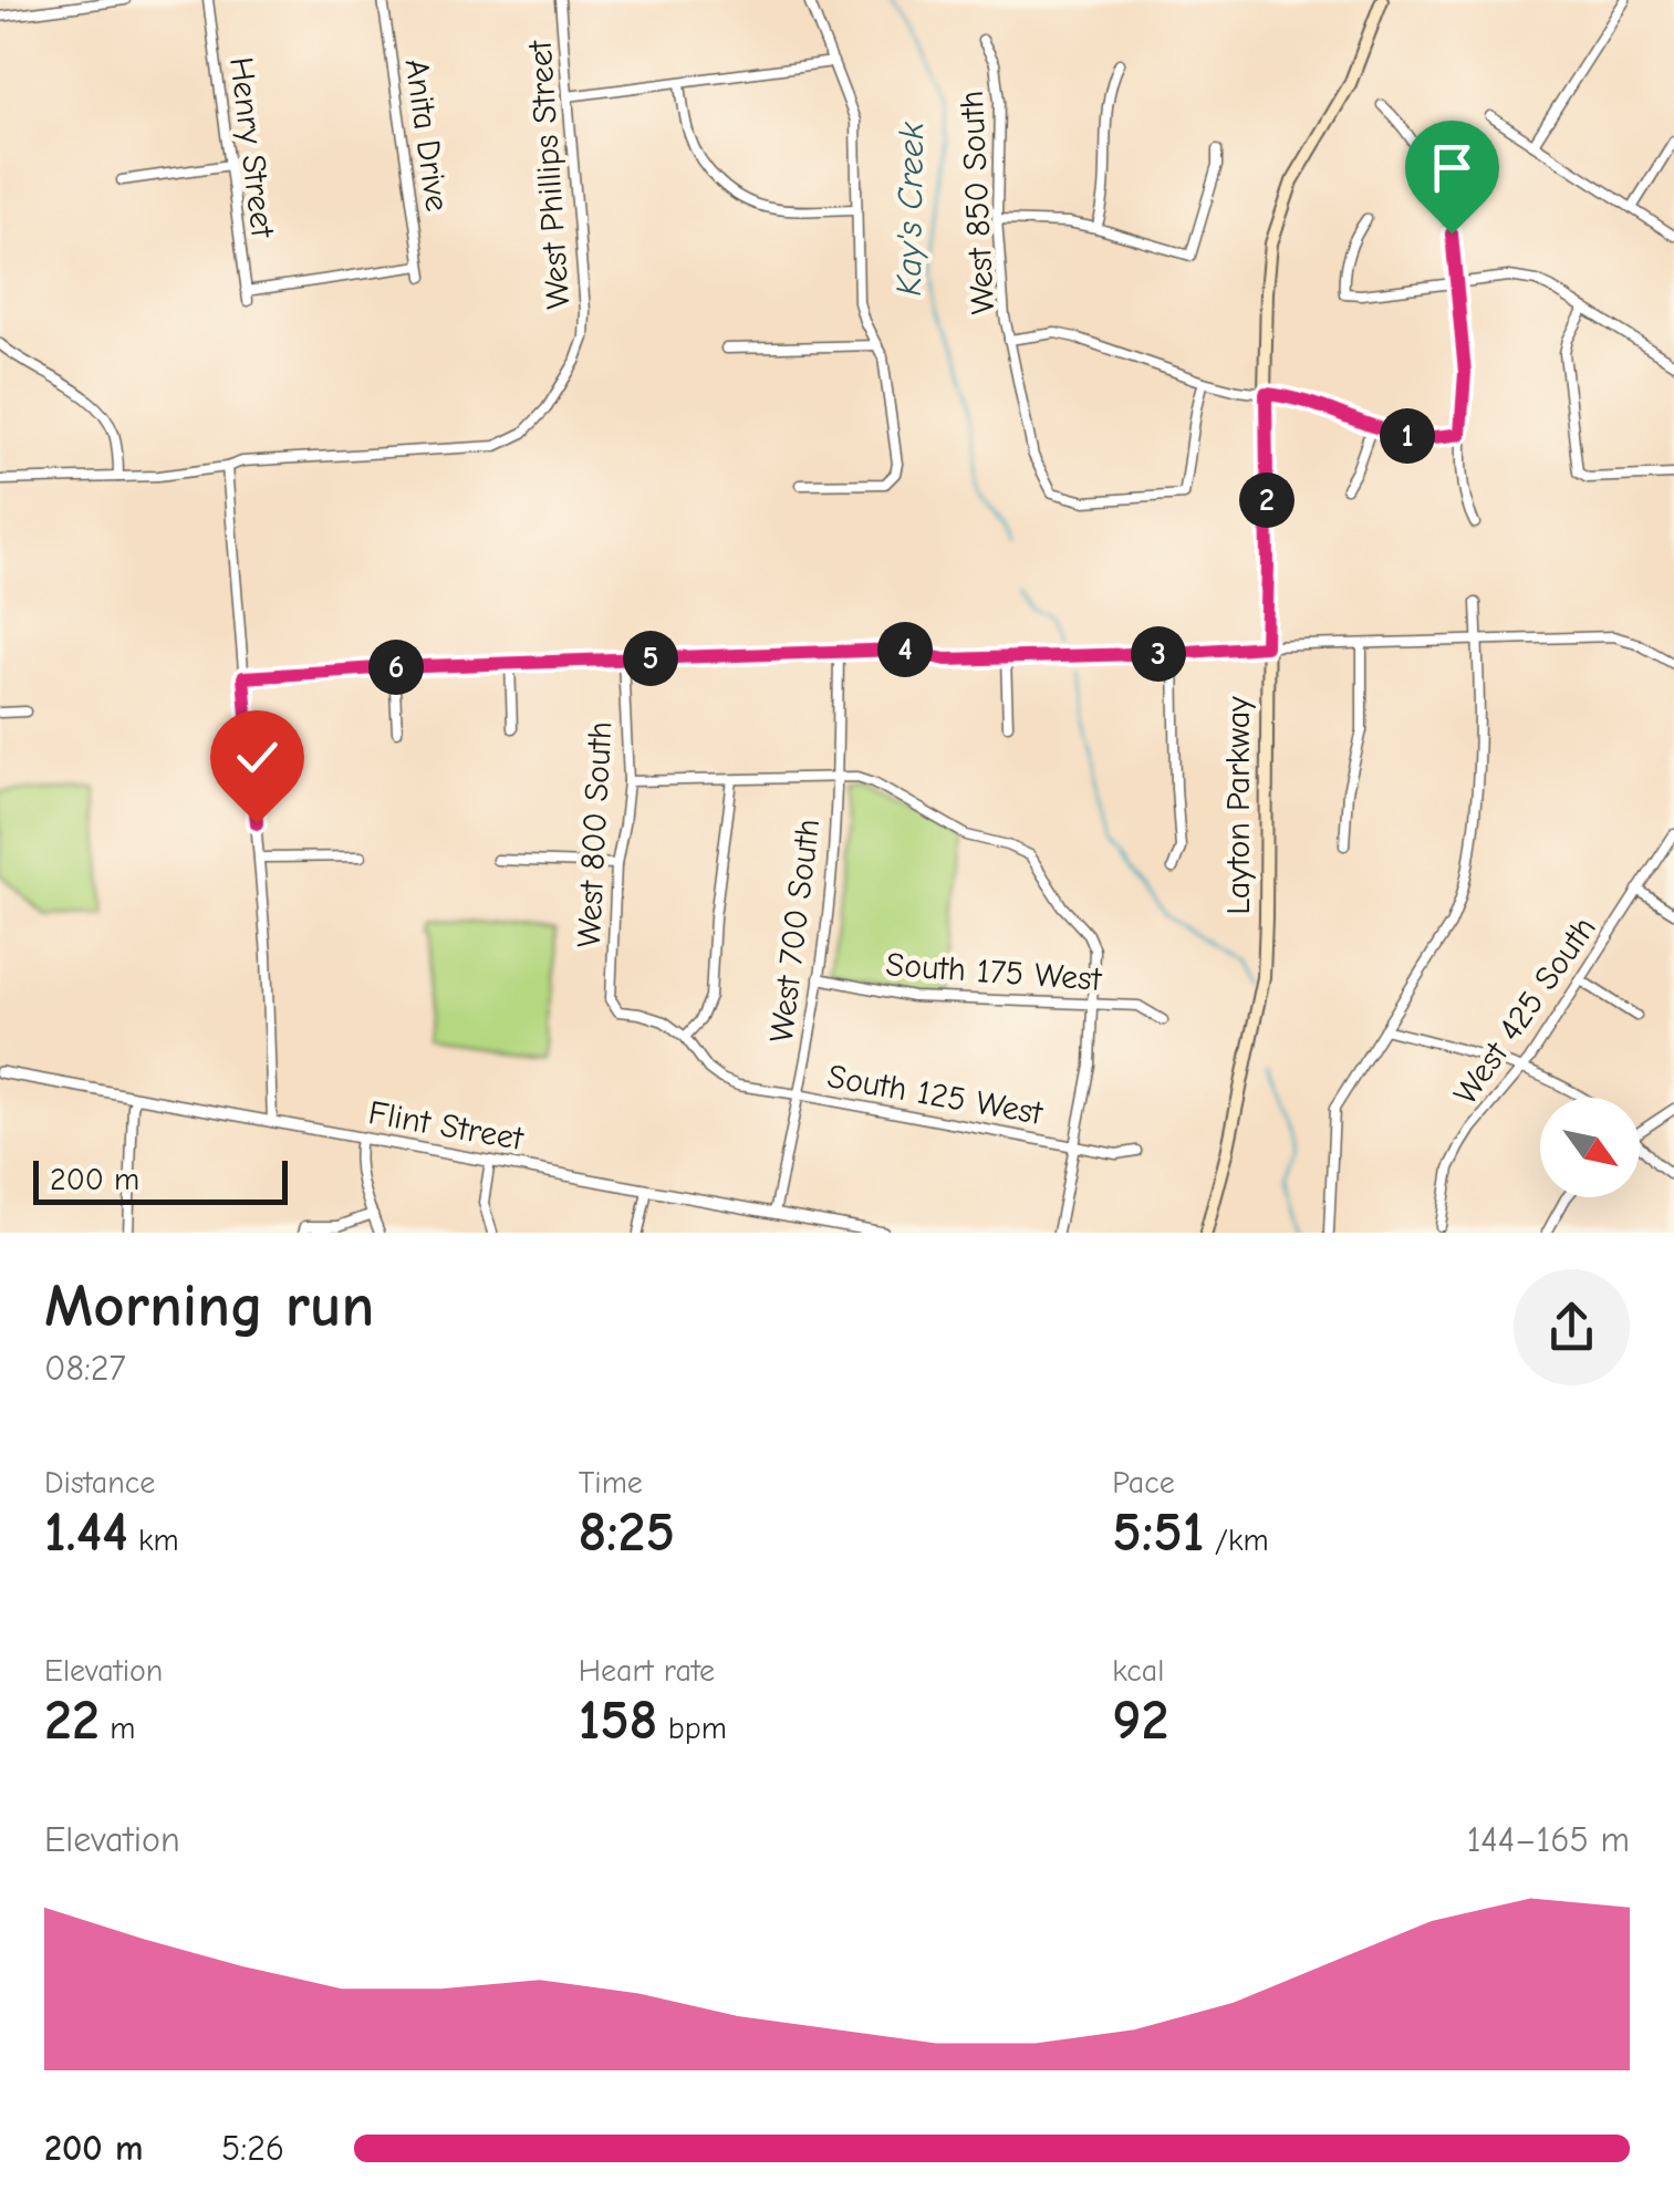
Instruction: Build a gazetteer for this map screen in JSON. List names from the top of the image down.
{
  "streets": {
    "main road": ["Layton Parkway"],
    "street": [
      "Anita Drive",
      "Henry Street",
      "West Phillips Street",
      "West 850 South",
      "West 800 South",
      "West 700 South",
      "South 175 West",
      "West 425 South",
      "South 125 West",
      "Flint Street"
    ]
  },
  "crossings": [
    ["Anita Drive", "Henry Street"],
    ["West 800 South", "South 125 West"],
    ["West 700 South", "South 175 West"],
    ["West 700 South", "South 125 West"],
    ["West 700 South", "Flint Street"]
  ],
  "water": ["Kay's Creek"],
  "scale_bar": "200 m",
  "north": "bottom right",
  "page": {
    "pins": [
      "1",
      "2",
      "4",
      "3",
      "5",
      "6"
    ],
    "scale": "200 m",
    "heading": ["Morning run", "08:27"],
    "stats": [
      ["Distance", "1.44 km"],
      ["Time", "8:25"],
      ["Pace", "5:51 /km"],
      ["Elevation", "22 m"],
      ["Heart rate", "158 bpm"],
      ["kcal", "92"]
    ],
    "chart": ["Elevation", "144–165 m"],
    "list": [
      {
        "name": "200 m",
        "note": "5:26"
      }
    ]
  }
}
